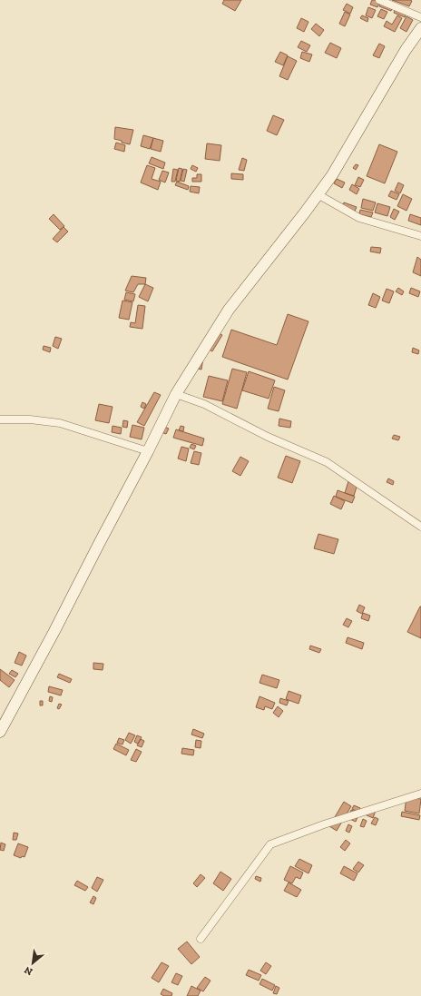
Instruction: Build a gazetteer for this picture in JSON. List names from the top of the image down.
{
  "north": "bottom left"
}
